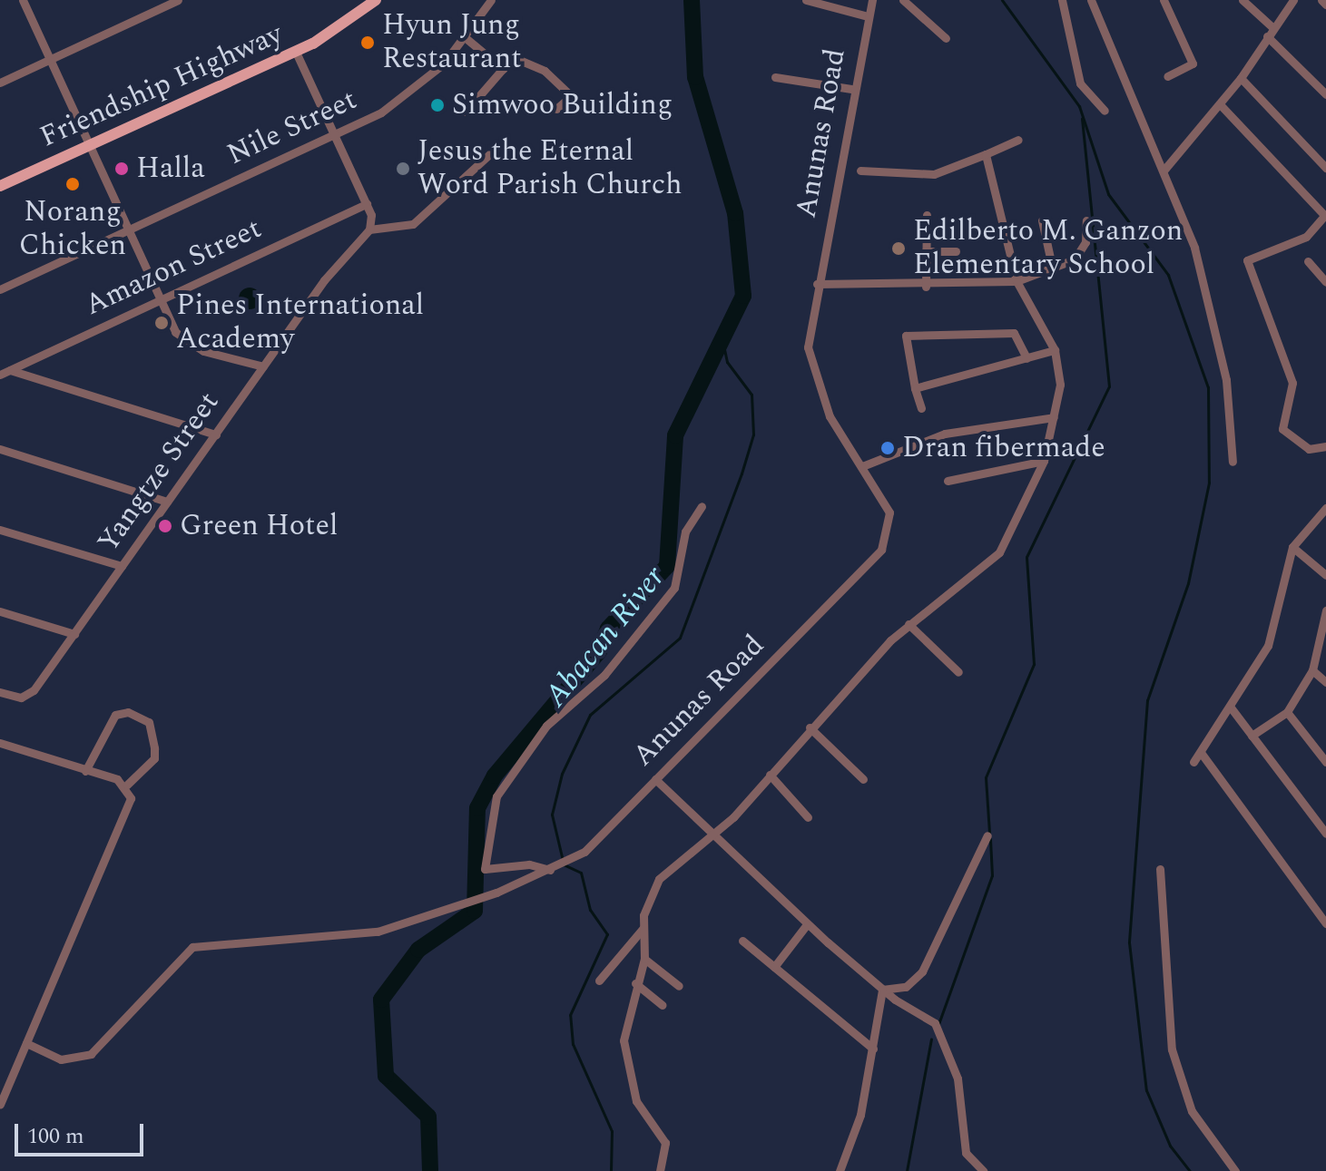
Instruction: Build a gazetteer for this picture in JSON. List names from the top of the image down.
{
  "streets": {
    "main road": ["Friendship Highway"],
    "street": [
      "Nile Street",
      "Anunas Road",
      "Amazon Street",
      "Yangtze Street"
    ]
  },
  "water": ["Abacan River"],
  "places": [
    "Hyun Jung Restaurant",
    "Simwoo Building",
    "Halla",
    "Jesus the Eternal Word Parish Church",
    "Norang Chicken",
    "Edilberto M. Ganzon Elementary School",
    "Pines International Academy",
    "Dran fibermade",
    "Green Hotel"
  ],
  "scale_bar": "100 m"
}
